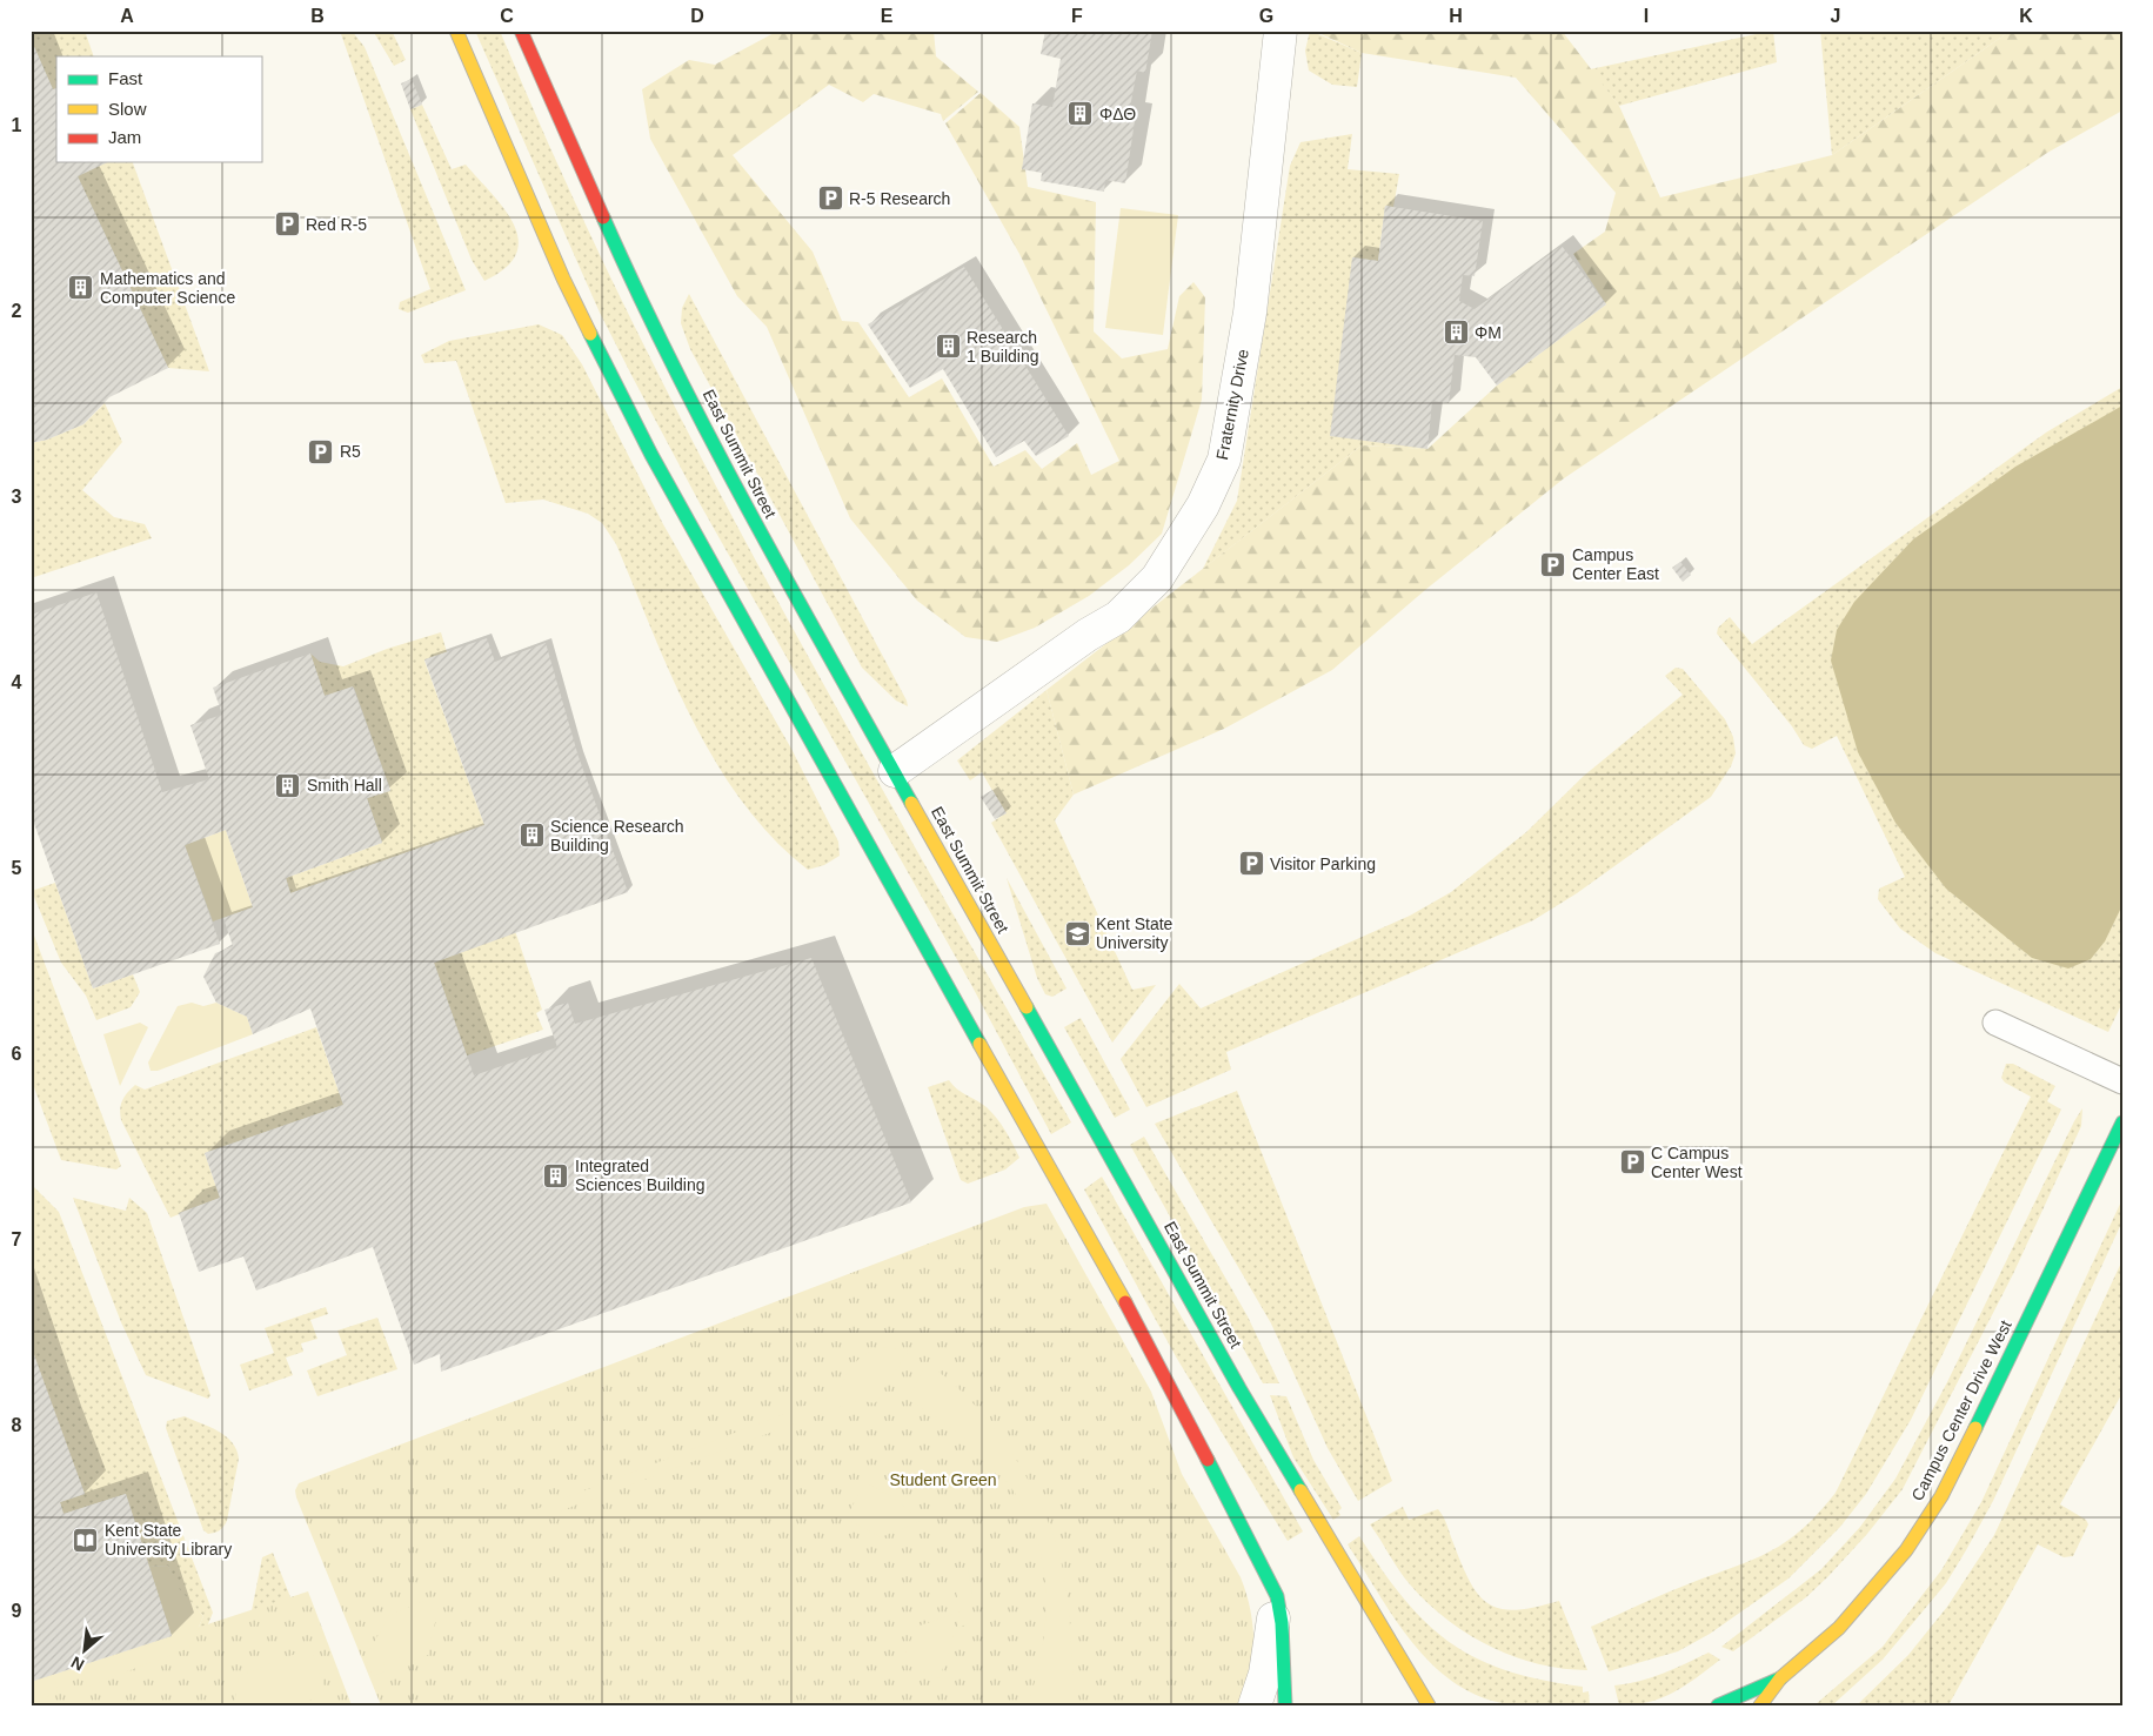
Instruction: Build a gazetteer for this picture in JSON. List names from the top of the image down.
{
  "streets": {
    "main road": ["East Summit Street", "Campus Center Drive West"],
    "street": ["Fraternity Drive"]
  },
  "crossings": [
    ["Fraternity Drive", "East Summit Street"]
  ],
  "parks": ["Student Green"],
  "places": {
    "building": [
      "ΦΔΘ",
      "Mathematics and Computer Science",
      "ΦΜ",
      "Research 1 Building",
      "Smith Hall",
      "Science Research Building",
      "Integrated Sciences Building"
    ],
    "parking": [
      "R-5 Research",
      "Red R-5",
      "R5",
      "Campus Center East",
      "Visitor Parking",
      "C Campus Center West"
    ],
    "school or university": ["Kent State University"],
    "library": ["Kent State University Library"]
  },
  "legend": ["Fast", "Slow", "Jam"],
  "north": "bottom left",
  "grid": {
    "columns": [
      "A",
      "B",
      "C",
      "D",
      "E",
      "F",
      "G",
      "H",
      "I",
      "J",
      "K"
    ],
    "rows": [
      "1",
      "2",
      "3",
      "4",
      "5",
      "6",
      "7",
      "8",
      "9"
    ]
  }
}
